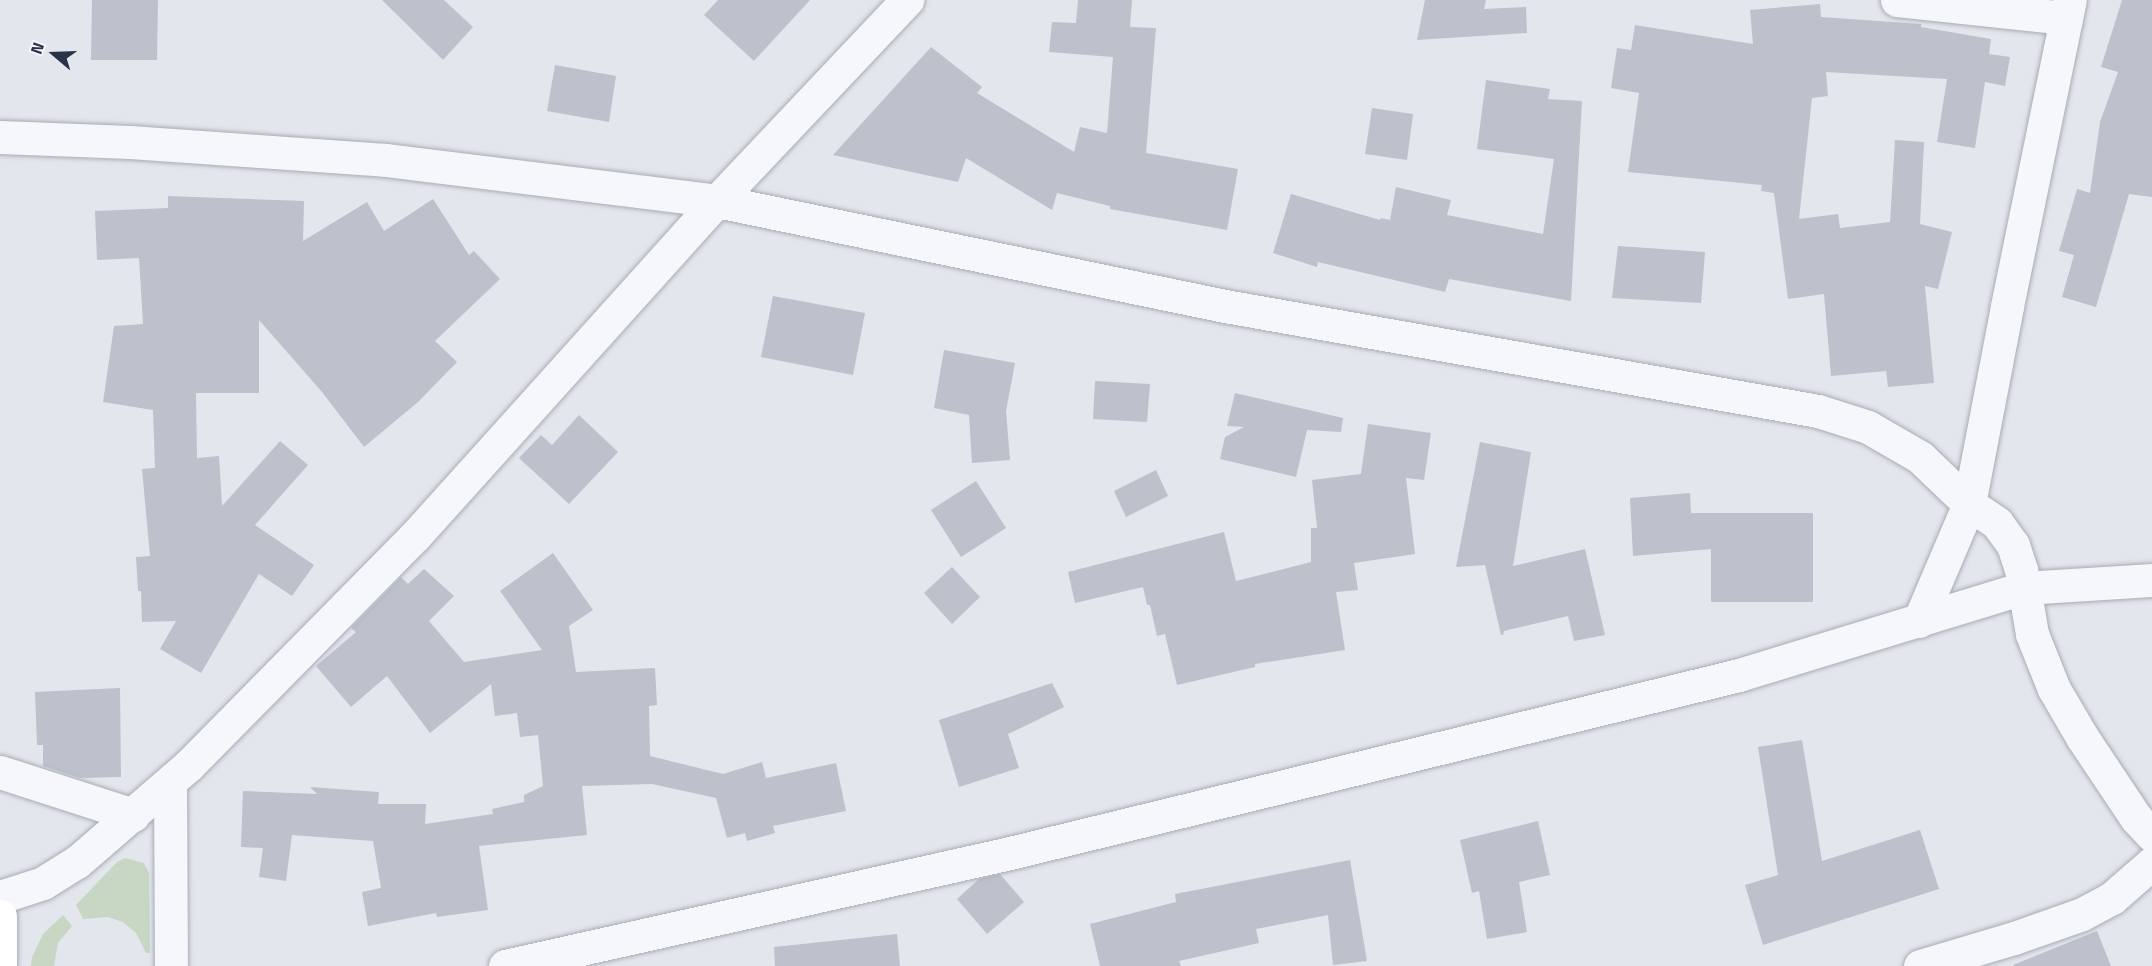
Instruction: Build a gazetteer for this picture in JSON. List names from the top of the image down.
{
  "north": "left"
}
